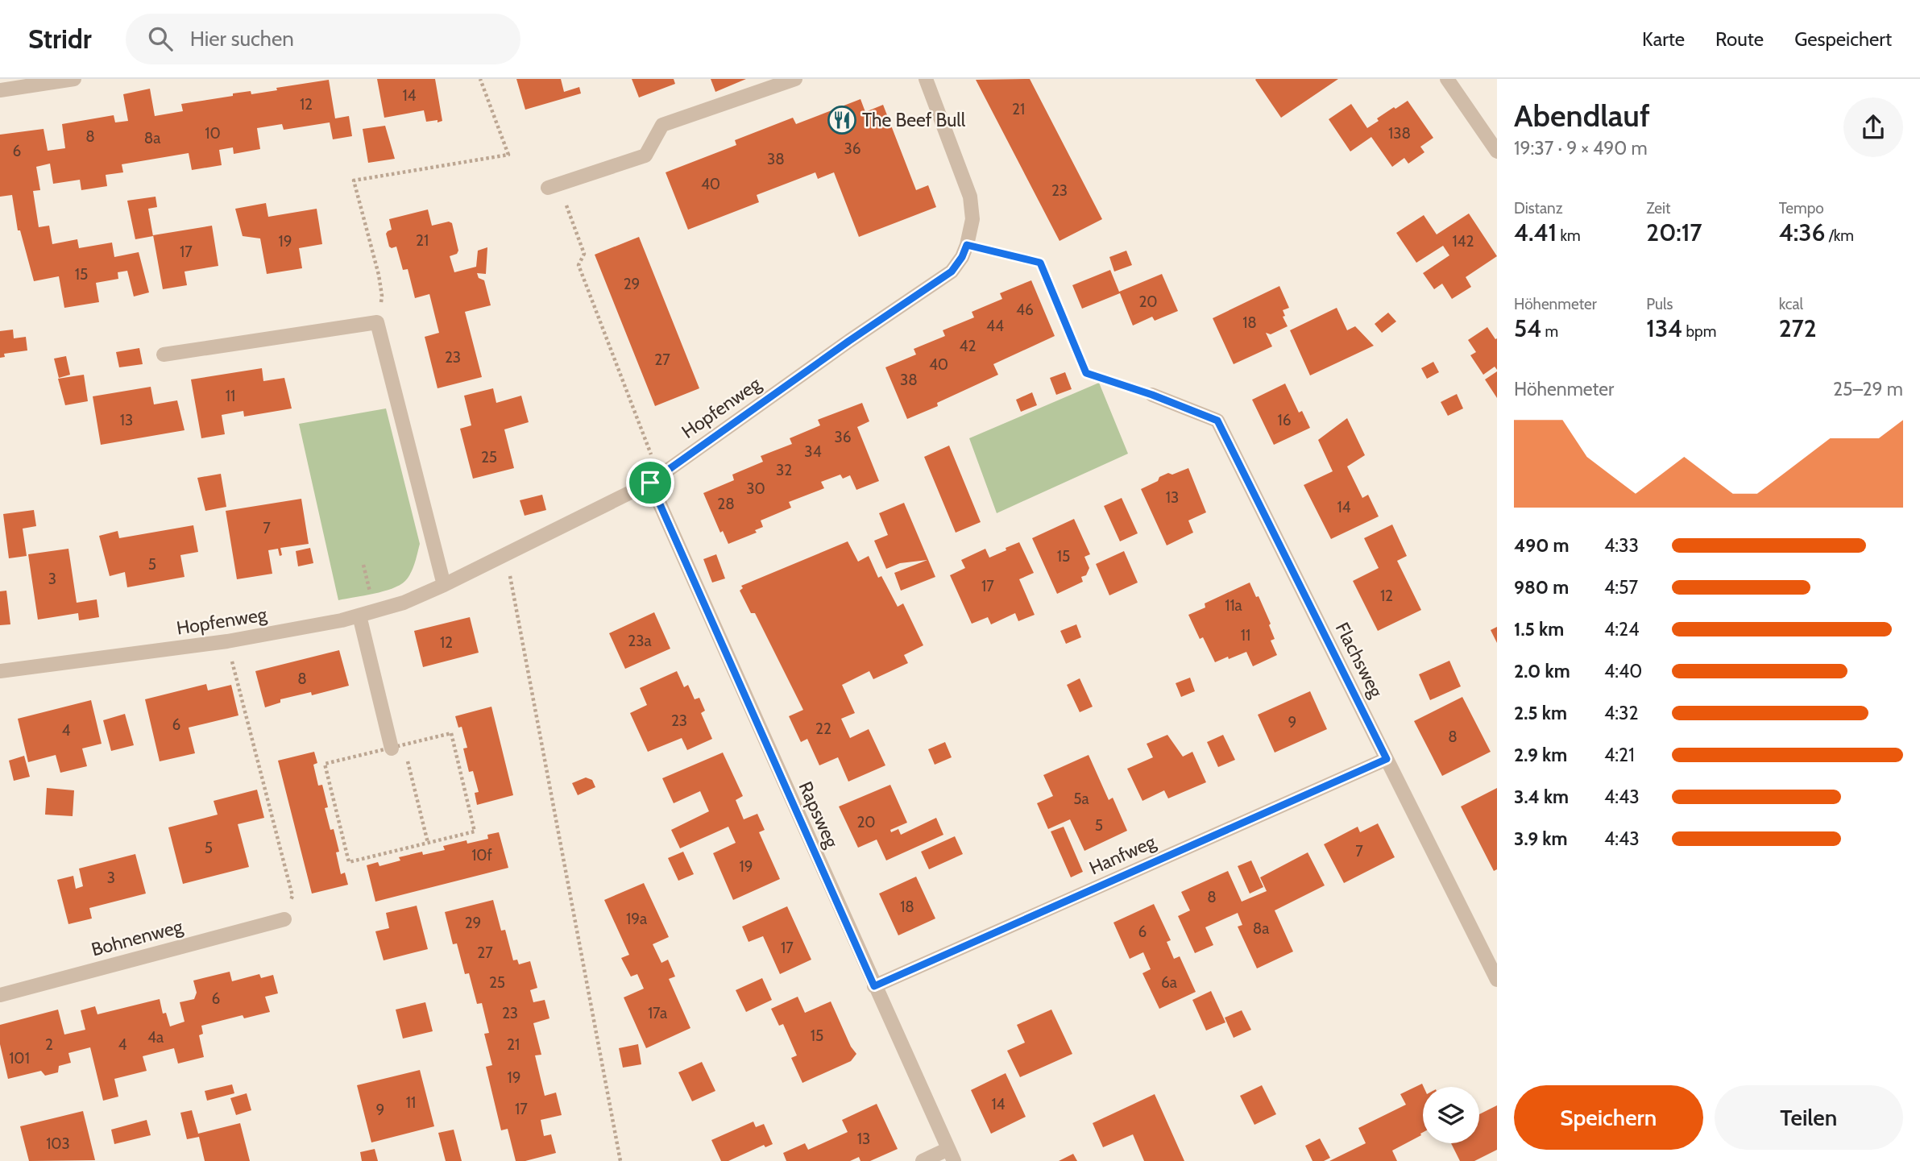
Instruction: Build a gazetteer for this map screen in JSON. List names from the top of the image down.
{
  "streets": {
    "street": [
      "Hopfenweg",
      "Flachsweg",
      "Rapsweg",
      "Hanfweg",
      "Bohnenweg"
    ]
  },
  "crossings": [
    ["Hopfenweg", "Rapsweg"],
    ["Flachsweg", "Hanfweg"],
    ["Rapsweg", "Hanfweg"]
  ],
  "places": {
    "restaurant": ["The Beef Bull"]
  },
  "house_numbers": [
    "14",
    "12",
    "21",
    "10",
    "138",
    "8",
    "8a",
    "36",
    "6",
    "38",
    "40",
    "23",
    "21",
    "19",
    "142",
    "17",
    "15",
    "29",
    "20",
    "46",
    "18",
    "44",
    "42",
    "23",
    "27",
    "40",
    "38",
    "11",
    "13",
    "16",
    "36",
    "34",
    "25",
    "32",
    "30",
    "13",
    "28",
    "14",
    "7",
    "15",
    "5",
    "3",
    "17",
    "12",
    "11a",
    "11",
    "23a",
    "12",
    "8",
    "23",
    "9",
    "6",
    "22",
    "4",
    "8",
    "5a",
    "20",
    "5",
    "5",
    "7",
    "10f",
    "19",
    "3",
    "8",
    "18",
    "19a",
    "29",
    "8a",
    "6",
    "17",
    "27",
    "25",
    "6a",
    "6",
    "23",
    "17a",
    "15",
    "4a",
    "2",
    "4",
    "21",
    "101",
    "19",
    "11",
    "14",
    "17",
    "9",
    "13",
    "103"
  ],
  "page": {
    "header": "Stridr",
    "search": "Hier suchen",
    "nav": ["Karte", "Route", "Gespeichert"],
    "heading": ["Abendlauf", "19:37 · 9 × 490 m"],
    "stats": [
      ["Distanz", "4.41 km"],
      ["Zeit", "20:17"],
      ["Tempo", "4:36 /km"],
      ["Höhenmeter", "54 m"],
      ["Puls", "134 bpm"],
      ["kcal", "272"]
    ],
    "chart": ["Höhenmeter", "25–29 m"],
    "list": [
      {
        "name": "490 m",
        "note": "4:33"
      },
      {
        "name": "980 m",
        "note": "4:57"
      },
      {
        "name": "1.5 km",
        "note": "4:24"
      },
      {
        "name": "2.0 km",
        "note": "4:40"
      },
      {
        "name": "2.5 km",
        "note": "4:32"
      },
      {
        "name": "2.9 km",
        "note": "4:21"
      },
      {
        "name": "3.4 km",
        "note": "4:43"
      },
      {
        "name": "3.9 km",
        "note": "4:43"
      }
    ],
    "buttons": ["Speichern", "Teilen"]
  }
}
